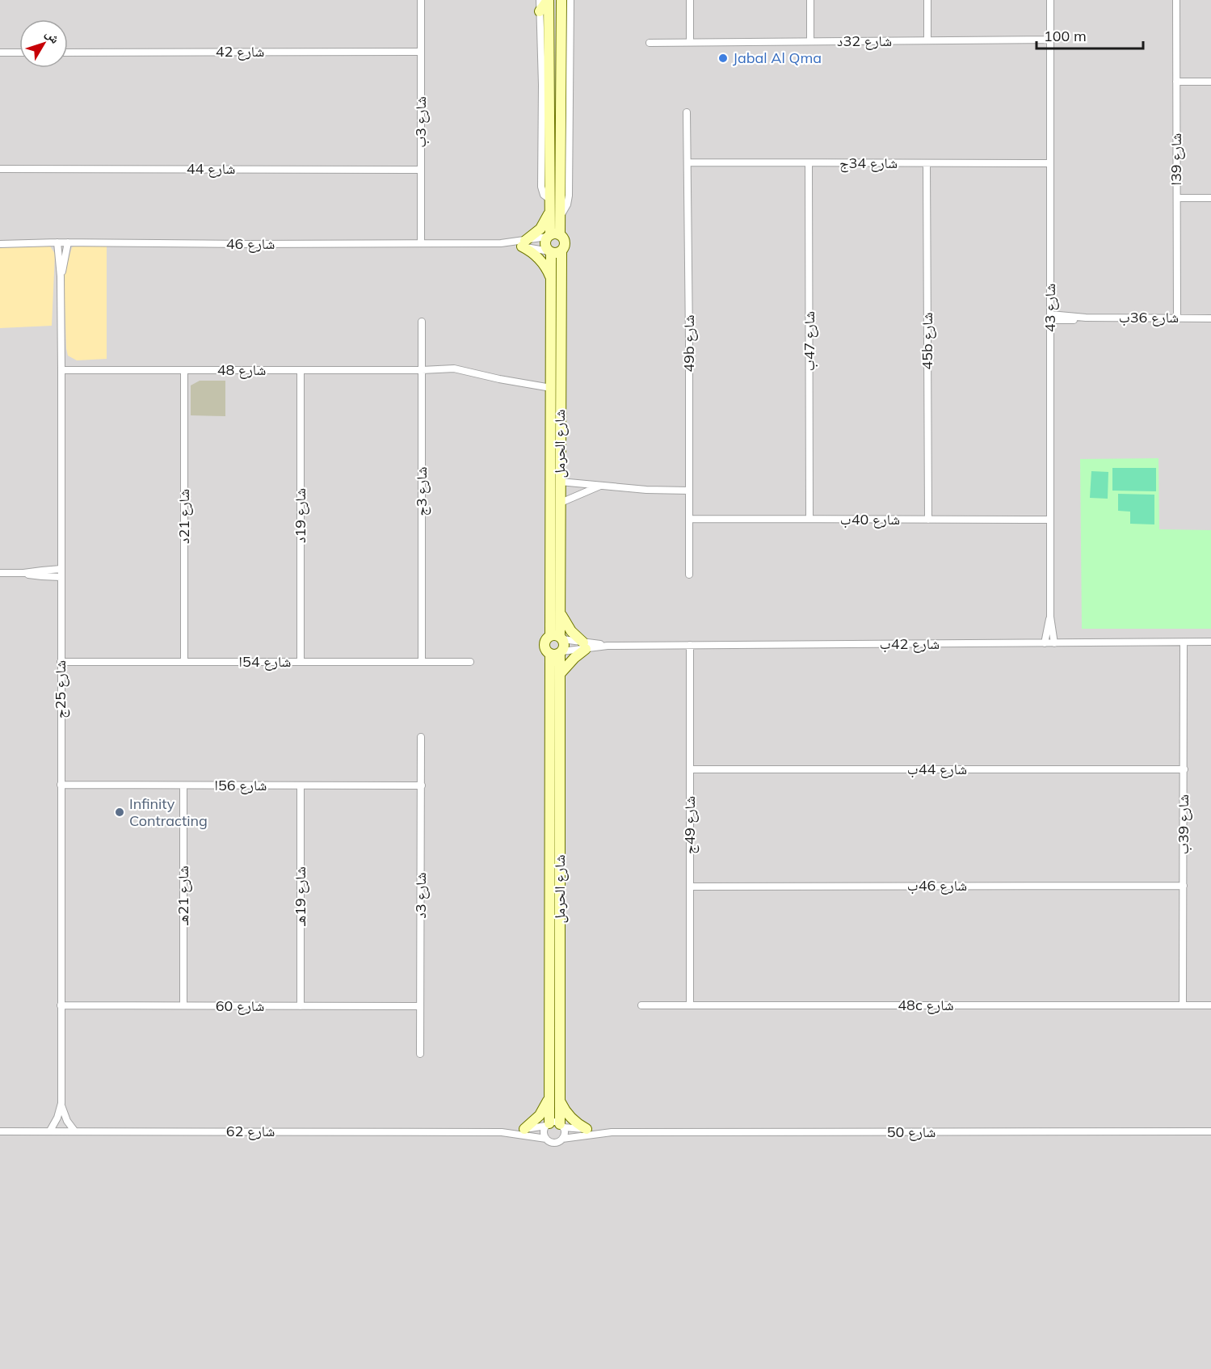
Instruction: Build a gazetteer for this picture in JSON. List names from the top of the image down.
{
  "streets": {
    "street": [
      "شارع 32د",
      "شارع 42",
      "شارع 3ب",
      "شارع 39ا",
      "شارع 34ج",
      "شارع 44",
      "شارع 46",
      "شارع 43",
      "شارع 36ب",
      "شارع 47ب",
      "45b شارع",
      "49b شارع",
      "شارع 48",
      "شارع الحرمل",
      "شارع 3ج",
      "شارع 19د",
      "شارع 21د",
      "شارع 40ب",
      "شارع 42ب",
      "شارع 54ا",
      "شارع 25ج",
      "شارع 44ب",
      "شارع 56ا",
      "شارع 39ب",
      "شارع 49ج",
      "شارع 46ب",
      "شارع 21هـ",
      "شارع 3د",
      "شارع 19هـ",
      "48c شارع",
      "شارع 60",
      "شارع 62",
      "شارع 50"
    ]
  },
  "crossings": [
    ["شارع 32د", "شارع 43"],
    ["شارع 42", "شارع 3ب"],
    ["شارع 3ب", "شارع 44"],
    ["شارع 3ب", "شارع 46"],
    ["شارع 39ا", "شارع 36ب"],
    ["شارع 34ج", "شارع 43"],
    ["شارع 34ج", "شارع 47ب"],
    ["شارع 34ج", "45b شارع"],
    ["شارع 34ج", "49b شارع"],
    ["شارع 46", "شارع الحرمل"],
    ["شارع 46", "شارع 25ج"],
    ["شارع 43", "شارع 36ب"],
    ["شارع 43", "شارع 40ب"],
    ["شارع 43", "شارع 42ب"],
    ["شارع 47ب", "شارع 40ب"],
    ["45b شارع", "شارع 40ب"],
    ["49b شارع", "شارع 40ب"],
    ["شارع 48", "شارع الحرمل"],
    ["شارع 48", "شارع 3ج"],
    ["شارع 48", "شارع 19د"],
    ["شارع 48", "شارع 21د"],
    ["شارع 48", "شارع 25ج"],
    ["شارع الحرمل", "شارع 42ب"],
    ["شارع الحرمل", "شارع 62"],
    ["شارع الحرمل", "شارع 50"],
    ["شارع 3ج", "شارع 54ا"],
    ["شارع 19د", "شارع 54ا"],
    ["شارع 21د", "شارع 54ا"],
    ["شارع 42ب", "شارع 39ب"],
    ["شارع 42ب", "شارع 49ج"],
    ["شارع 54ا", "شارع 25ج"],
    ["شارع 25ج", "شارع 56ا"],
    ["شارع 25ج", "شارع 60"],
    ["شارع 25ج", "شارع 62"],
    ["شارع 44ب", "شارع 39ب"],
    ["شارع 44ب", "شارع 49ج"],
    ["شارع 56ا", "شارع 21هـ"],
    ["شارع 56ا", "شارع 3د"],
    ["شارع 56ا", "شارع 19هـ"],
    ["شارع 39ب", "شارع 46ب"],
    ["شارع 39ب", "48c شارع"],
    ["شارع 49ج", "شارع 46ب"],
    ["شارع 49ج", "48c شارع"],
    ["شارع 21هـ", "شارع 60"],
    ["شارع 3د", "شارع 60"],
    ["شارع 19هـ", "شارع 60"],
    ["شارع 62", "شارع 50"]
  ],
  "places": ["Jabal Al Qma", "Infinity Contracting"],
  "scale_bar": "100 m",
  "north": "top right"
}
